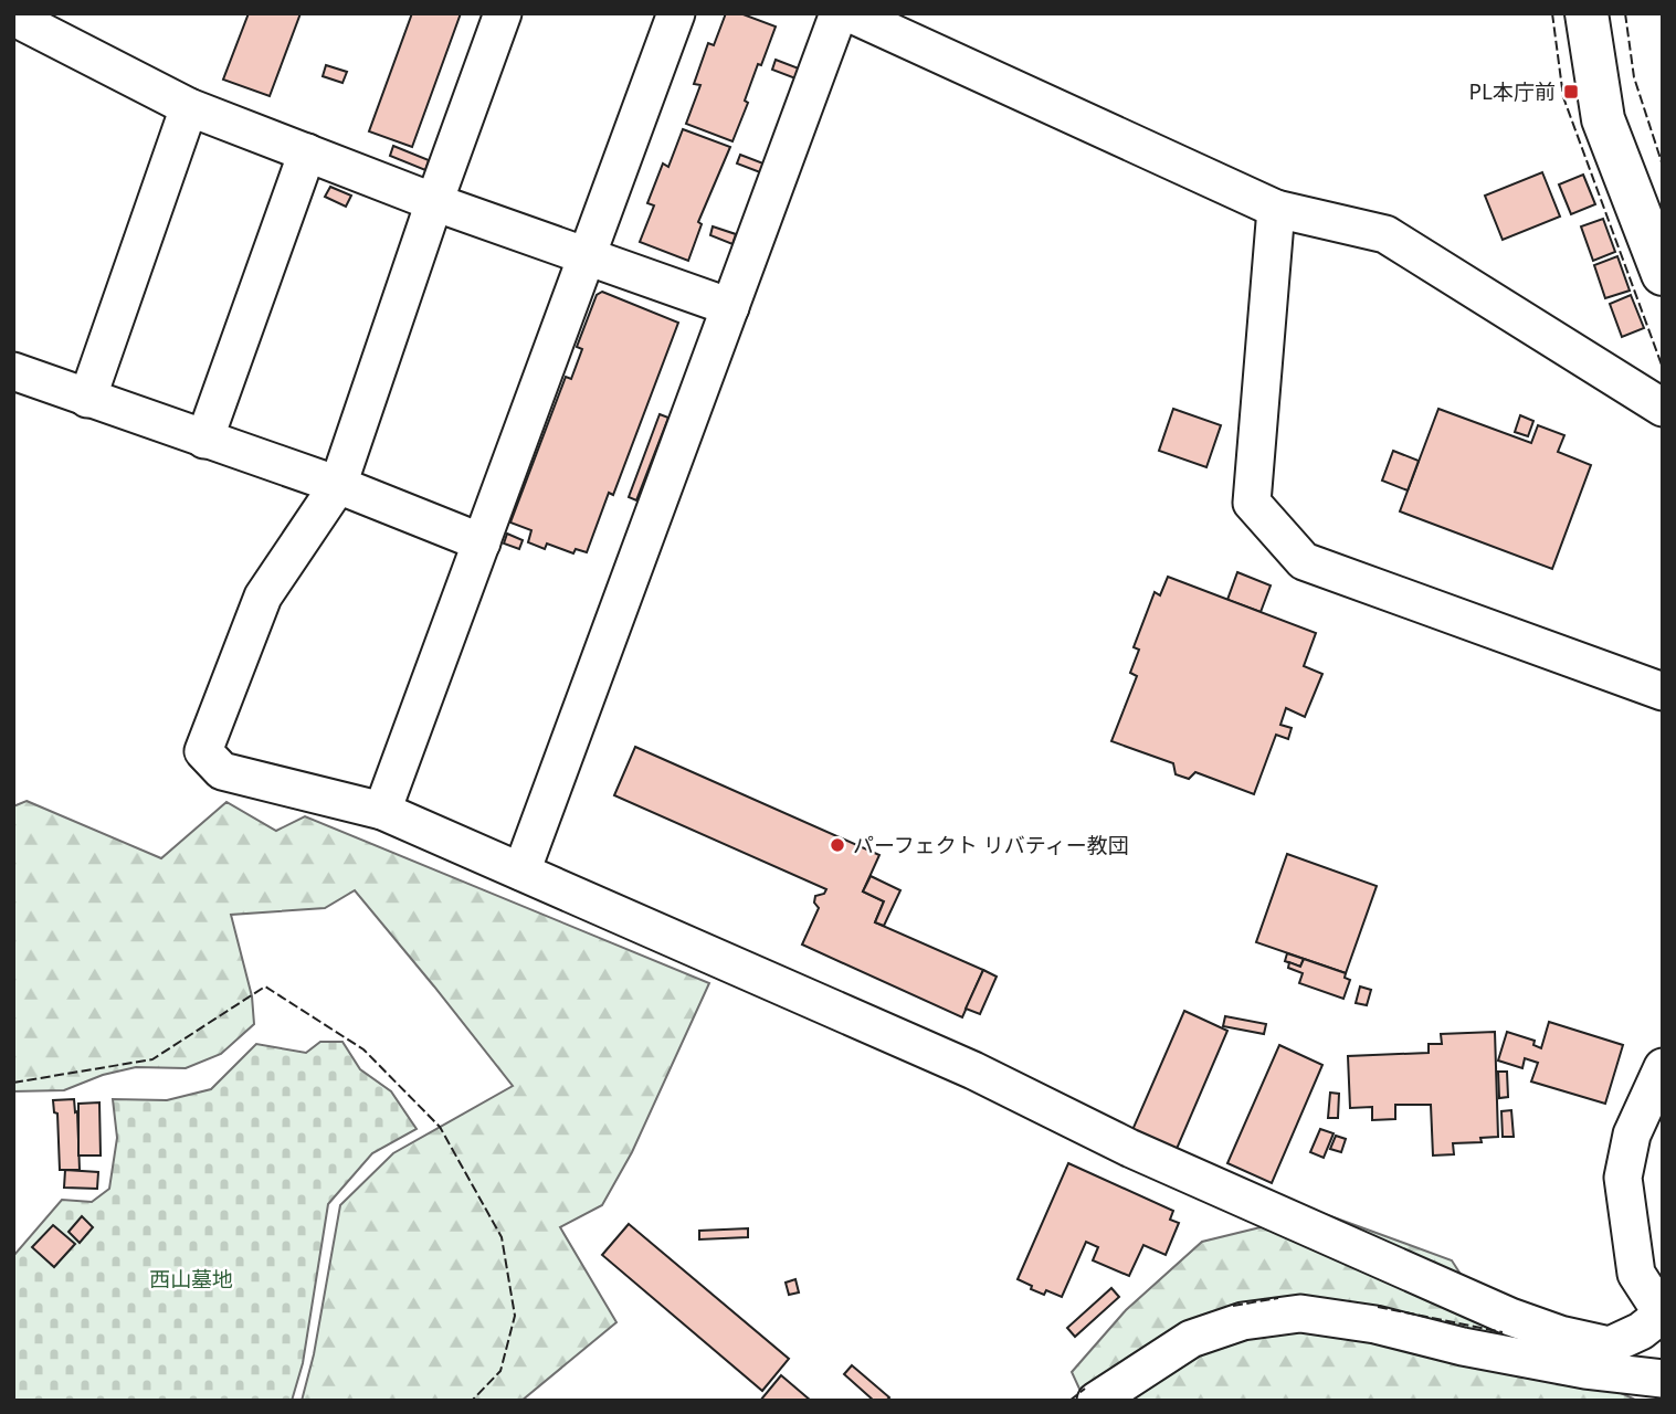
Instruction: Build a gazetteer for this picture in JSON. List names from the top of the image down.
{
  "parks": ["西山墓地"],
  "places": {
    "transit": ["PL本庁前"],
    "other": ["パーフェクト リバティー教団"]
  }
}
